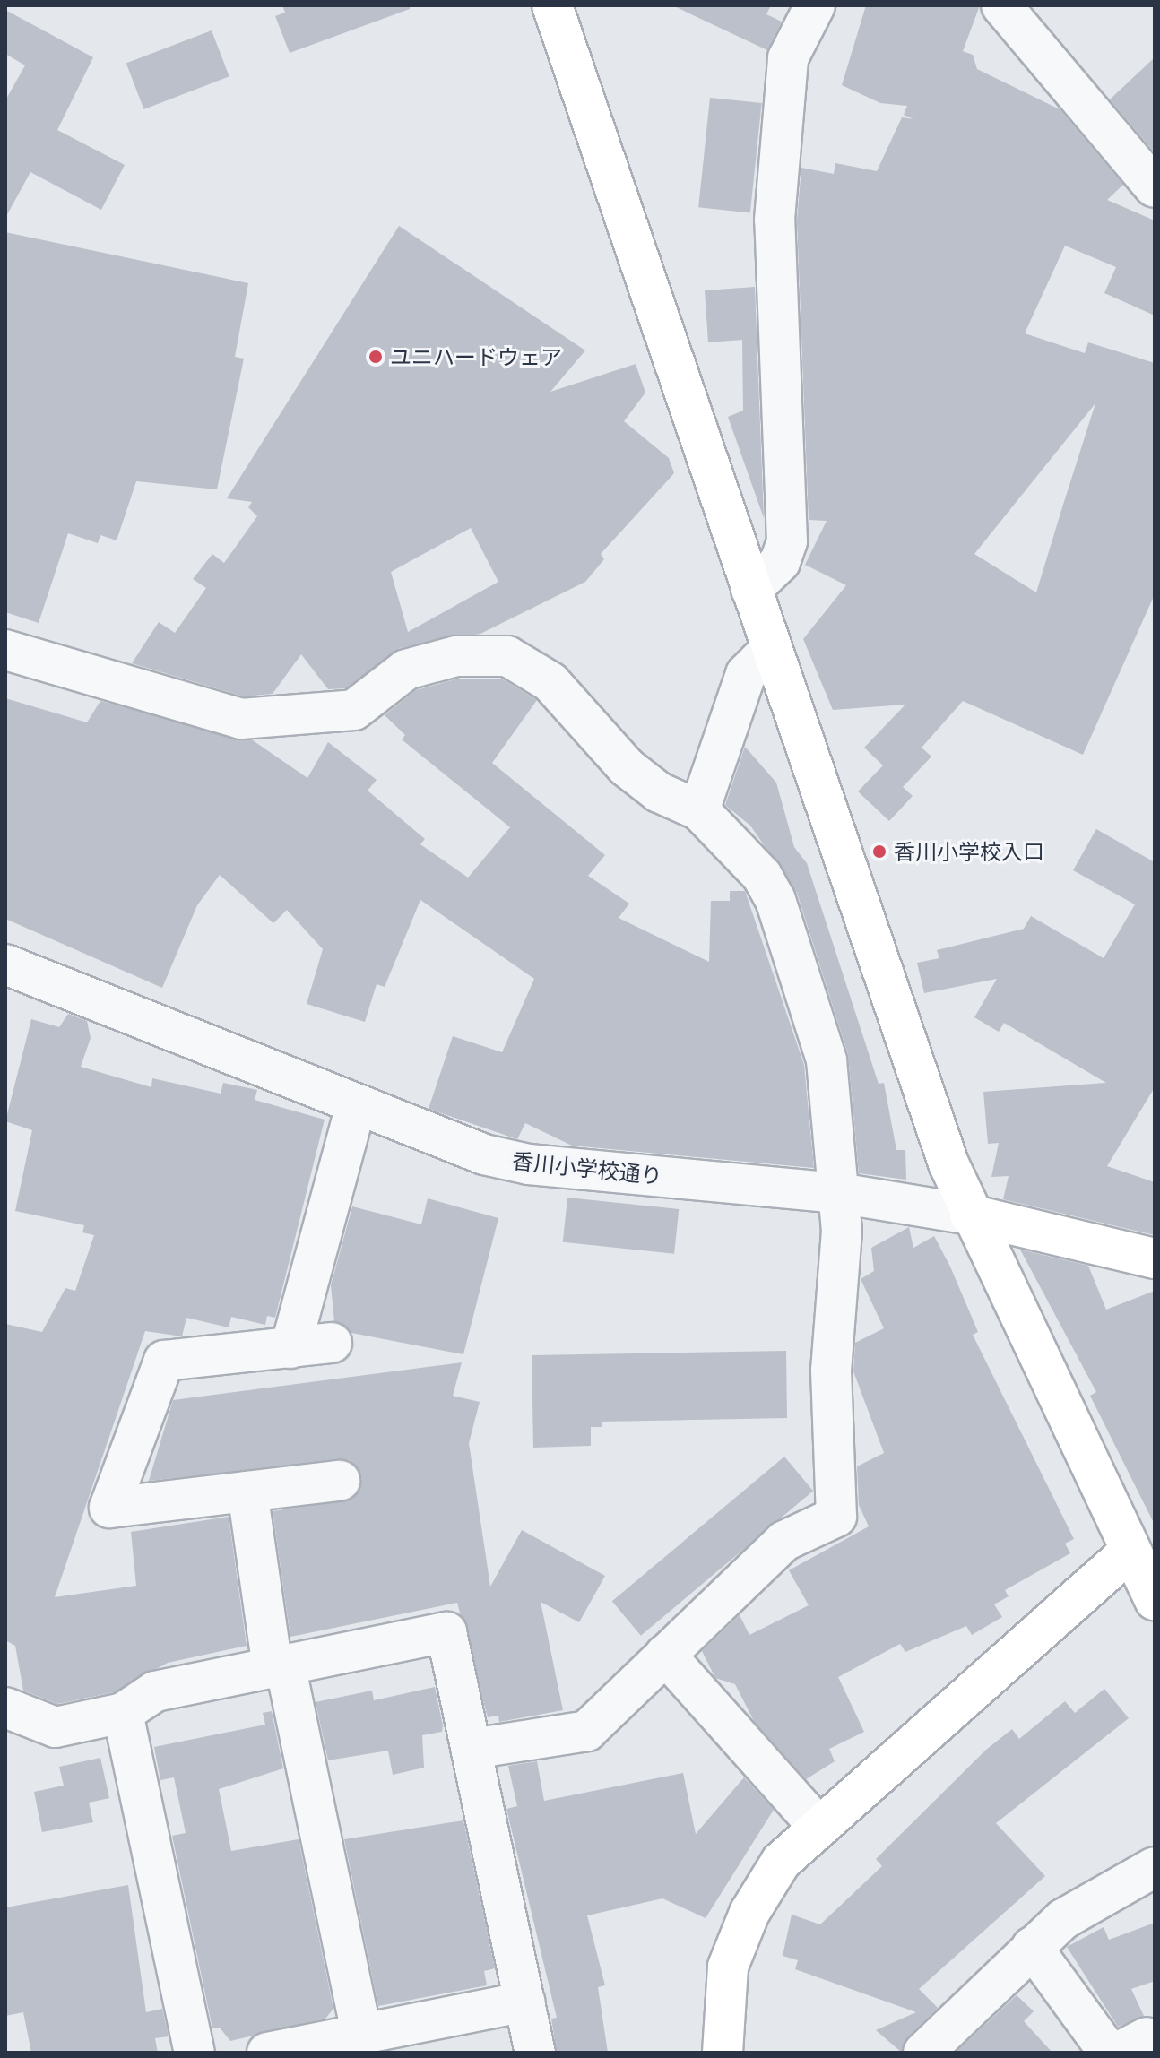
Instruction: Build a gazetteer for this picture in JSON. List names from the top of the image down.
{
  "streets": {
    "street": ["香川小学校通り"]
  },
  "places": ["ユニハードウェア", "香川小学校入口"]
}
